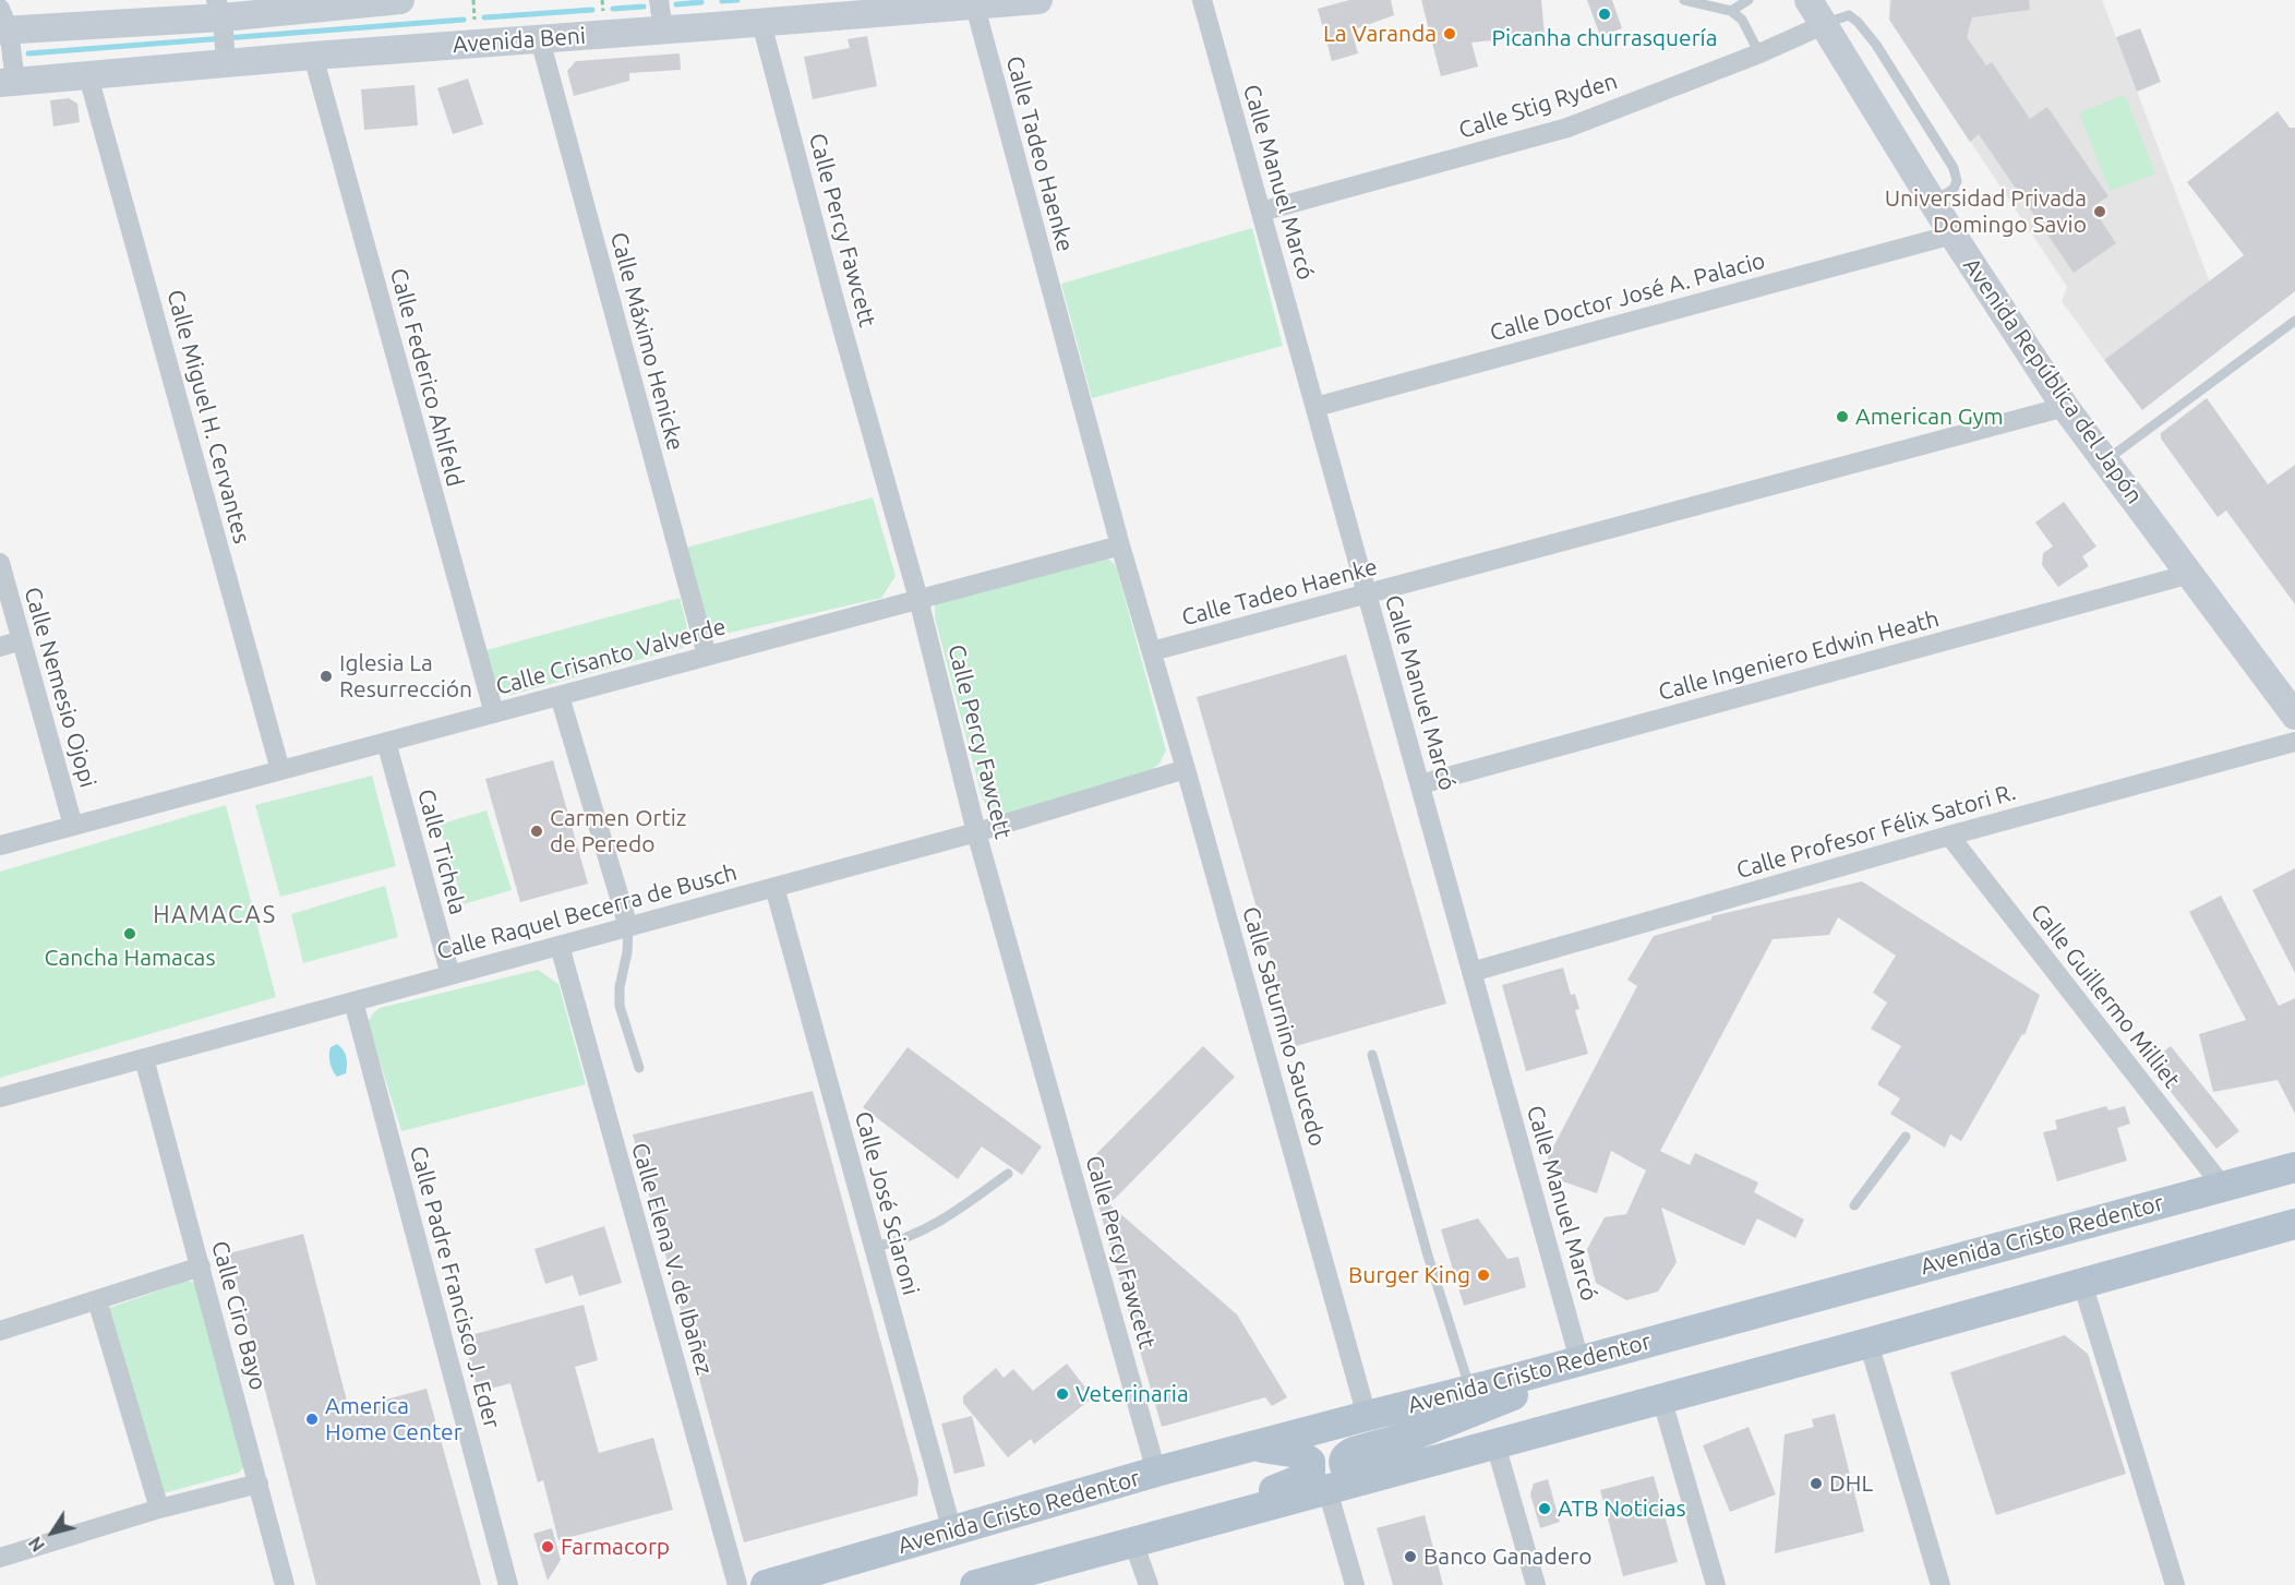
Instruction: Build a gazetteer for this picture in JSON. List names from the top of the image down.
{
  "streets": {
    "main road": ["Avenida Cristo Redentor"],
    "street": [
      "Avenida Beni",
      "Calle Stig Ryden",
      "Calle Tadeo Haenke",
      "Calle Manuel Marcó",
      "Calle Percy Fawcett",
      "Calle Doctor José A. Palacio",
      "Calle Máximo Henicke",
      "Calle Federico Ahlfeld",
      "Avenida República del Japón",
      "Calle Miguel H. Cervantes",
      "Calle Ingeniero Edwin Heath",
      "Calle Crisanto Valverde",
      "Calle Nemesio Ojopi",
      "Calle Profesor Félix Satori R.",
      "Calle Tichela",
      "Calle Raquel Becerra de Busch",
      "Calle Guillermo Milliet",
      "Calle Saturnino Saucedo",
      "Calle José Sciaroni",
      "Calle Elena V. de Ibañez",
      "Calle Padre Francisco J. Eder",
      "Calle Ciro Bayo"
    ]
  },
  "crossings": [
    ["Avenida Beni", "Calle Tadeo Haenke"],
    ["Avenida Beni", "Calle Percy Fawcett"],
    ["Avenida Beni", "Calle Máximo Henicke"],
    ["Avenida Beni", "Calle Federico Ahlfeld"],
    ["Avenida Beni", "Calle Miguel H. Cervantes"],
    ["Calle Stig Ryden", "Calle Manuel Marcó"],
    ["Calle Stig Ryden", "Avenida República del Japón"],
    ["Calle Tadeo Haenke", "Calle Manuel Marcó"],
    ["Calle Tadeo Haenke", "Avenida República del Japón"],
    ["Calle Tadeo Haenke", "Calle Crisanto Valverde"],
    ["Calle Tadeo Haenke", "Calle Saturnino Saucedo"],
    ["Calle Manuel Marcó", "Calle Doctor José A. Palacio"],
    ["Calle Manuel Marcó", "Calle Ingeniero Edwin Heath"],
    ["Calle Manuel Marcó", "Calle Profesor Félix Satori R."],
    ["Calle Manuel Marcó", "Avenida Cristo Redentor"],
    ["Calle Percy Fawcett", "Calle Crisanto Valverde"],
    ["Calle Percy Fawcett", "Calle Raquel Becerra de Busch"],
    ["Calle Percy Fawcett", "Avenida Cristo Redentor"],
    ["Calle Doctor José A. Palacio", "Avenida República del Japón"],
    ["Calle Máximo Henicke", "Calle Crisanto Valverde"],
    ["Calle Federico Ahlfeld", "Calle Crisanto Valverde"],
    ["Avenida República del Japón", "Calle Ingeniero Edwin Heath"],
    ["Calle Miguel H. Cervantes", "Calle Crisanto Valverde"],
    ["Calle Crisanto Valverde", "Calle Nemesio Ojopi"],
    ["Calle Crisanto Valverde", "Calle Tichela"],
    ["Calle Profesor Félix Satori R.", "Calle Guillermo Milliet"],
    ["Calle Tichela", "Calle Raquel Becerra de Busch"],
    ["Calle Raquel Becerra de Busch", "Calle Saturnino Saucedo"],
    ["Calle Raquel Becerra de Busch", "Calle José Sciaroni"],
    ["Calle Raquel Becerra de Busch", "Calle Elena V. de Ibañez"],
    ["Calle Raquel Becerra de Busch", "Calle Padre Francisco J. Eder"],
    ["Calle Raquel Becerra de Busch", "Calle Ciro Bayo"],
    ["Calle Guillermo Milliet", "Avenida Cristo Redentor"],
    ["Calle Saturnino Saucedo", "Avenida Cristo Redentor"],
    ["Calle José Sciaroni", "Avenida Cristo Redentor"]
  ],
  "districts": ["HAMACAS"],
  "places": [
    "Picanha churrasquería",
    "La Varanda",
    "Universidad Privada Domingo Savio",
    "American Gym",
    "Iglesia La Resurrección",
    "Carmen Ortiz de Peredo",
    "Cancha Hamacas",
    "Burger King",
    "Veterinaria",
    "America Home Center",
    "DHL",
    "ATB Noticias",
    "Farmacorp",
    "Banco Ganadero"
  ],
  "north": "bottom left"
}
